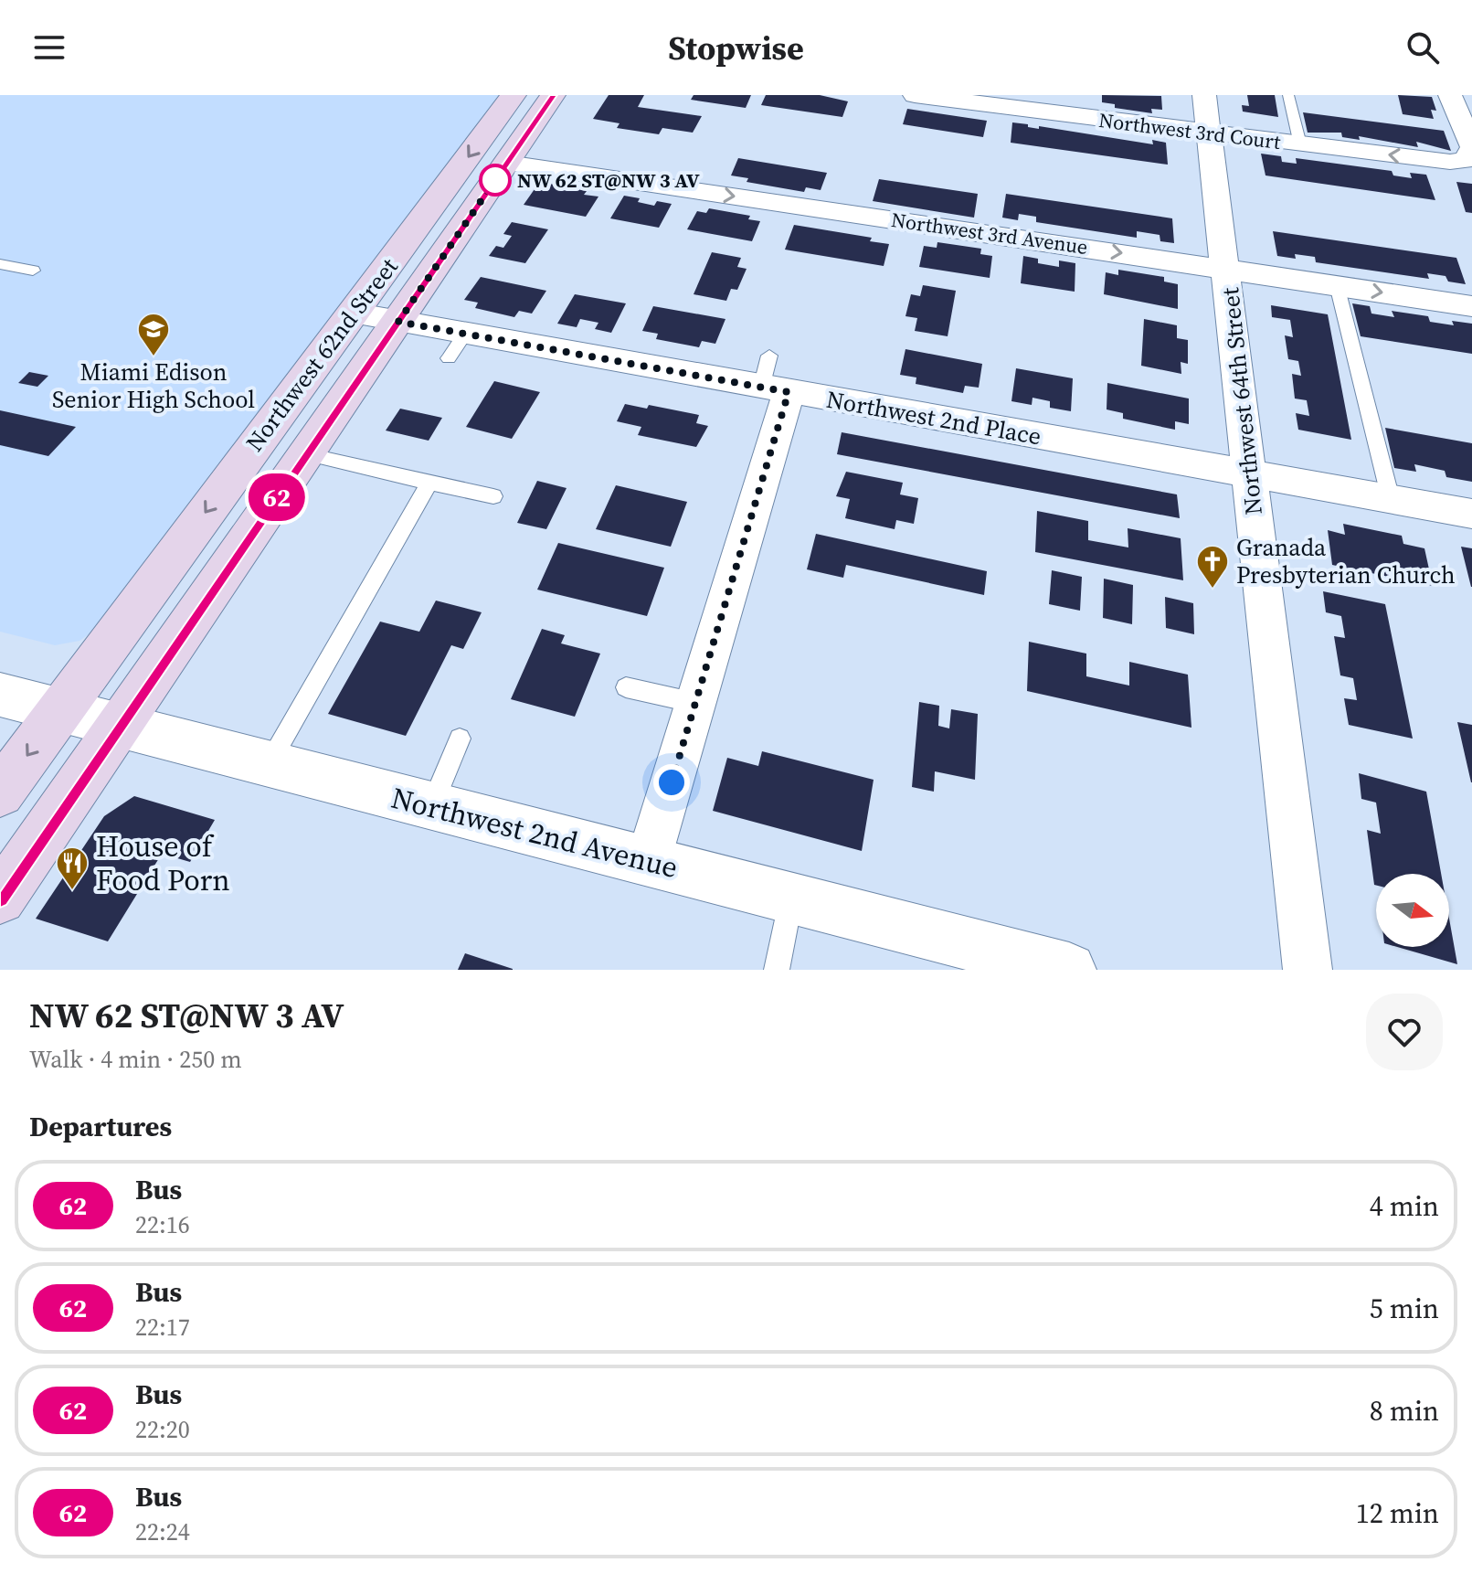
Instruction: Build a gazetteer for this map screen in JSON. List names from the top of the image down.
{
  "streets": {
    "main road": ["Northwest 62nd Street"],
    "street": [
      "Northwest 3rd Court",
      "Northwest 3rd Avenue",
      "Northwest 64th Street",
      "Northwest 2nd Place",
      "Northwest 2nd Avenue"
    ]
  },
  "crossings": [
    ["Northwest 3rd Court", "Northwest 64th Street"],
    ["Northwest 3rd Avenue", "Northwest 62nd Street"],
    ["Northwest 3rd Avenue", "Northwest 64th Street"],
    ["Northwest 62nd Street", "Northwest 2nd Place"],
    ["Northwest 62nd Street", "Northwest 2nd Avenue"],
    ["Northwest 64th Street", "Northwest 2nd Place"]
  ],
  "one_way": ["Northwest 3rd Avenue"],
  "places": {
    "other": ["NW 62 ST@NW 3 AV"],
    "school or university": ["Miami Edison Senior High School"],
    "church": ["Granada Presbyterian Church"],
    "restaurant": ["House of Food Porn"]
  },
  "lines": ["bus line 62"],
  "north": "right",
  "page": {
    "header": "Stopwise",
    "on_map": "62",
    "heading": [
      ["NW 62 ST@NW 3 AV", "Walk · 4 min · 250 m"],
      "Departures"
    ],
    "list": [
      {
        "mark": "62",
        "name": "Bus",
        "note": "22:16",
        "value": "4 min"
      },
      {
        "mark": "62",
        "name": "Bus",
        "note": "22:17",
        "value": "5 min"
      },
      {
        "mark": "62",
        "name": "Bus",
        "note": "22:20",
        "value": "8 min"
      },
      {
        "mark": "62",
        "name": "Bus",
        "note": "22:24",
        "value": "12 min"
      }
    ]
  }
}
